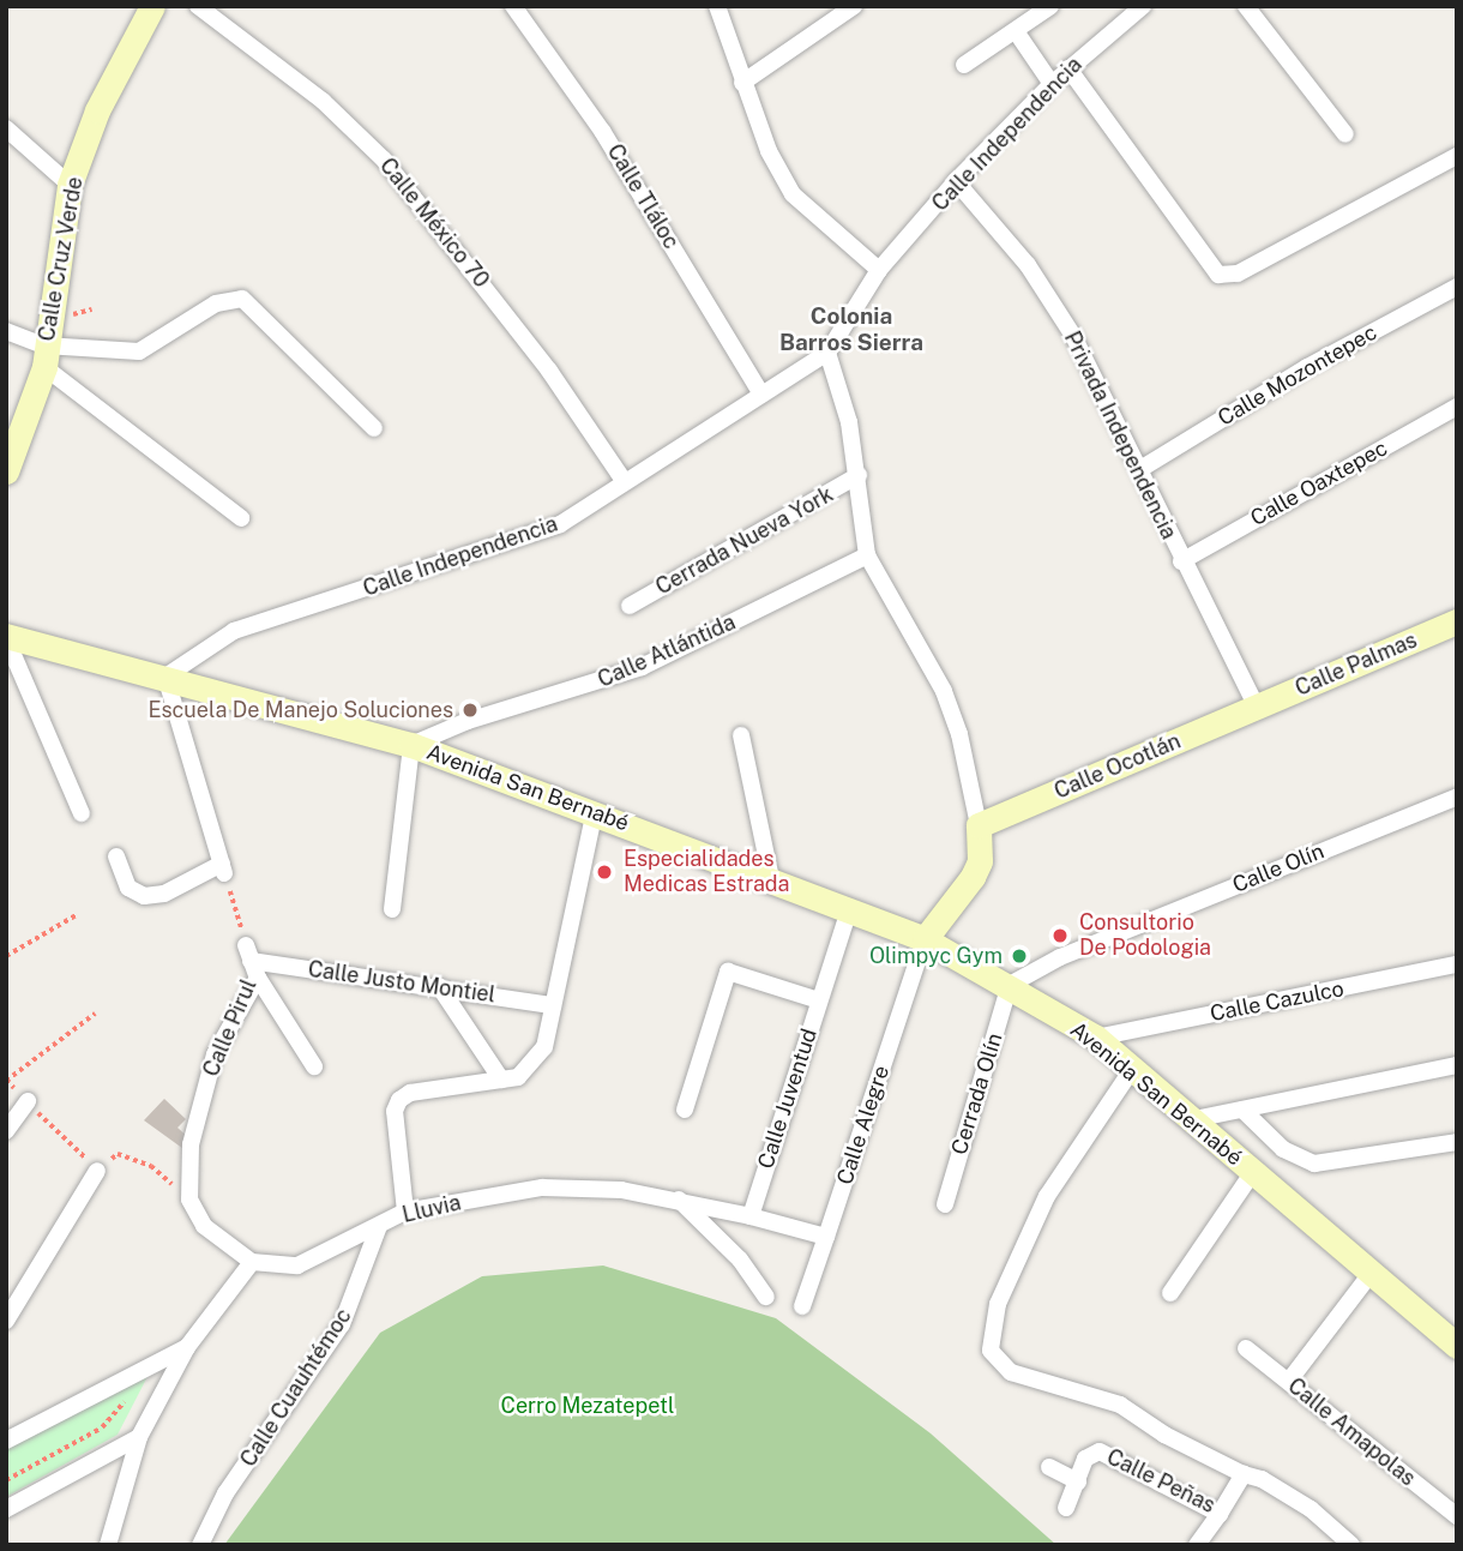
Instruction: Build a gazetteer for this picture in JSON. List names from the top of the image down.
{
  "streets": {
    "main road": [
      "Calle Cruz Verde",
      "Calle Palmas",
      "Calle Ocotlán",
      "Avenida San Bernabé"
    ],
    "street": [
      "Calle Independencia",
      "Calle Tláloc",
      "Calle México 70",
      "Calle Mozontepec",
      "Privada Independencia",
      "Calle Oaxtepec",
      "Cerrada Nueva York",
      "Calle Atlántida",
      "Calle Olín",
      "Calle Justo Montiel",
      "Calle Cazulco",
      "Calle Pirul",
      "Cerrada Olín",
      "Calle Juventud",
      "Calle Alegre",
      "Lluvia",
      "Calle Cuauhtémoc",
      "Calle Amapolas",
      "Calle Peñas"
    ]
  },
  "crossings": [
    ["Calle Independencia", "Calle Tláloc"],
    ["Calle Independencia", "Calle México 70"],
    ["Calle Independencia", "Privada Independencia"],
    ["Calle Independencia", "Avenida San Bernabé"],
    ["Calle Mozontepec", "Privada Independencia"],
    ["Privada Independencia", "Calle Oaxtepec"],
    ["Privada Independencia", "Calle Palmas"],
    ["Privada Independencia", "Calle Ocotlán"],
    ["Calle Atlántida", "Avenida San Bernabé"],
    ["Calle Palmas", "Calle Ocotlán"],
    ["Avenida San Bernabé", "Calle Olín"],
    ["Avenida San Bernabé", "Calle Cazulco"],
    ["Avenida San Bernabé", "Cerrada Olín"],
    ["Avenida San Bernabé", "Calle Juventud"],
    ["Avenida San Bernabé", "Calle Alegre"],
    ["Calle Olín", "Cerrada Olín"],
    ["Calle Justo Montiel", "Calle Pirul"],
    ["Lluvia", "Calle Cuauhtémoc"]
  ],
  "districts": ["Colonia Barros Sierra"],
  "parks": ["Cerro Mezatepetl"],
  "places": [
    "Escuela De Manejo Soluciones",
    "Especialidades Medicas Estrada",
    "Consultorio De Podologia",
    "Olimpyc Gym"
  ]
}
